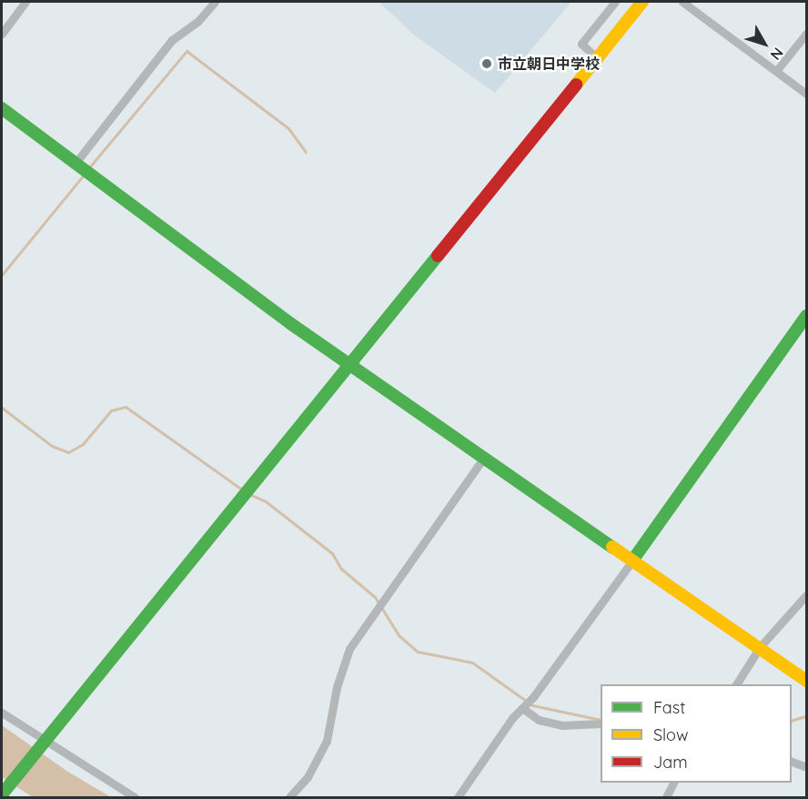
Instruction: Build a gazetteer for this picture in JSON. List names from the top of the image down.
{
  "places": ["市立朝日中学校"],
  "legend": ["Fast", "Slow", "Jam"],
  "north": "bottom right"
}
